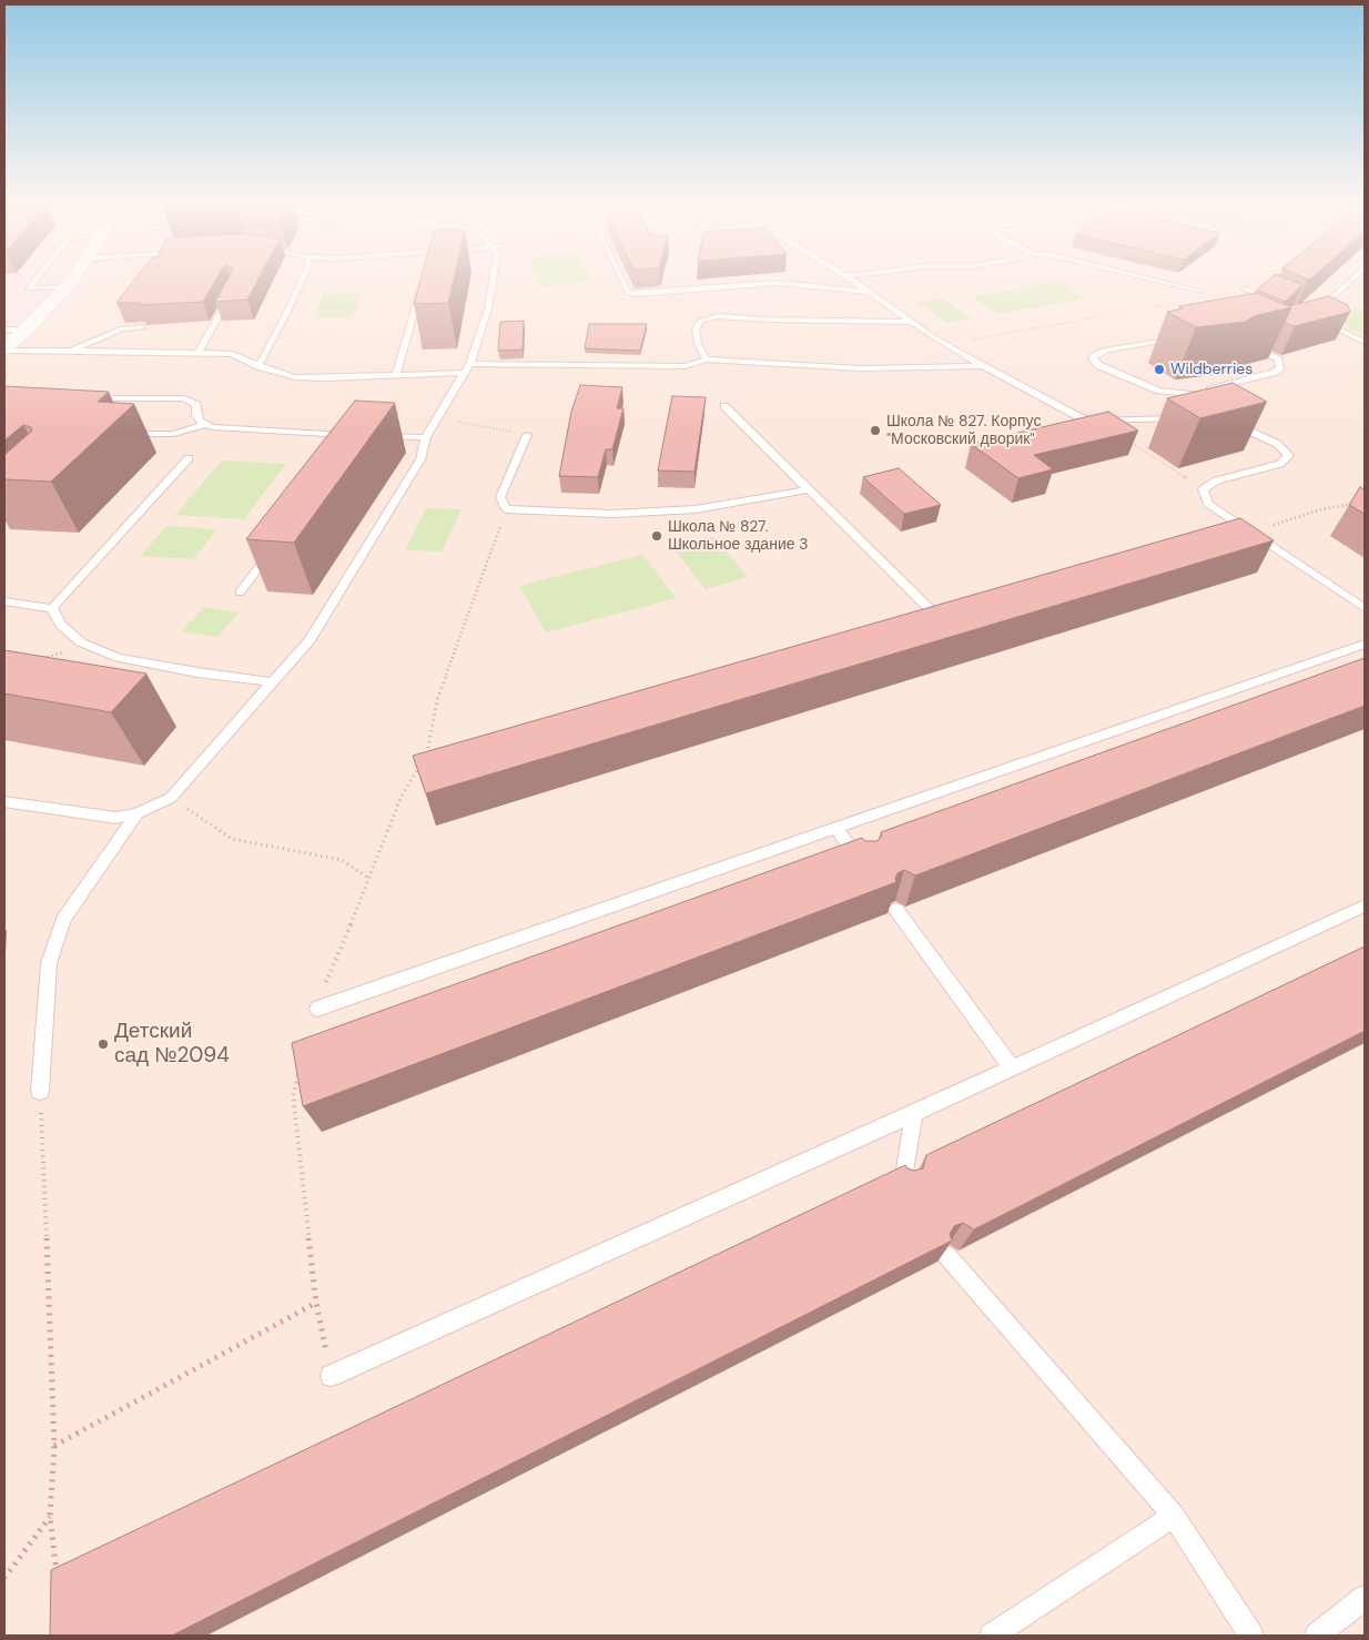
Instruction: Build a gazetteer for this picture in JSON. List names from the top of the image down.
{
  "places": [
    "Wildberries",
    "Школа № 827. Корпус \"Московский дворик\"",
    "Школа № 827. Школьное здание 3",
    "Детский сад №2094"
  ]
}
